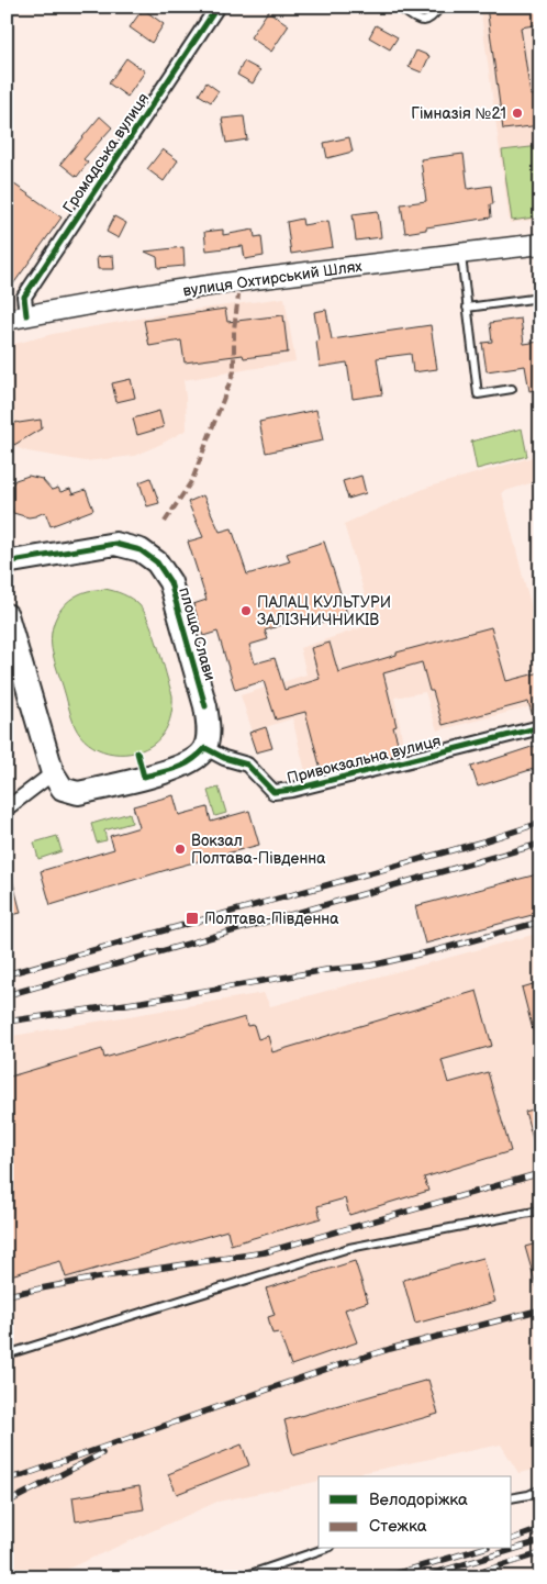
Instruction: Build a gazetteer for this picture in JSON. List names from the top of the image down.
{
  "streets": {
    "main road": ["вулиця Охтирський Шлях", "площа Слави"],
    "street": ["Громадська вулиця", "Привокзальна вулиця"]
  },
  "crossings": [
    ["Громадська вулиця", "вулиця Охтирський Шлях"],
    ["площа Слави", "Привокзальна вулиця"]
  ],
  "places": {
    "other": ["Гімназія №21", "ПАЛАЦ КУЛЬТУРИ ЗАЛIЗНИЧНИКIВ", "Вокзал Полтава-Південна"],
    "transit": ["Полтава-Південна"]
  },
  "legend": ["Велодоріжка", "Стежка"]
}
